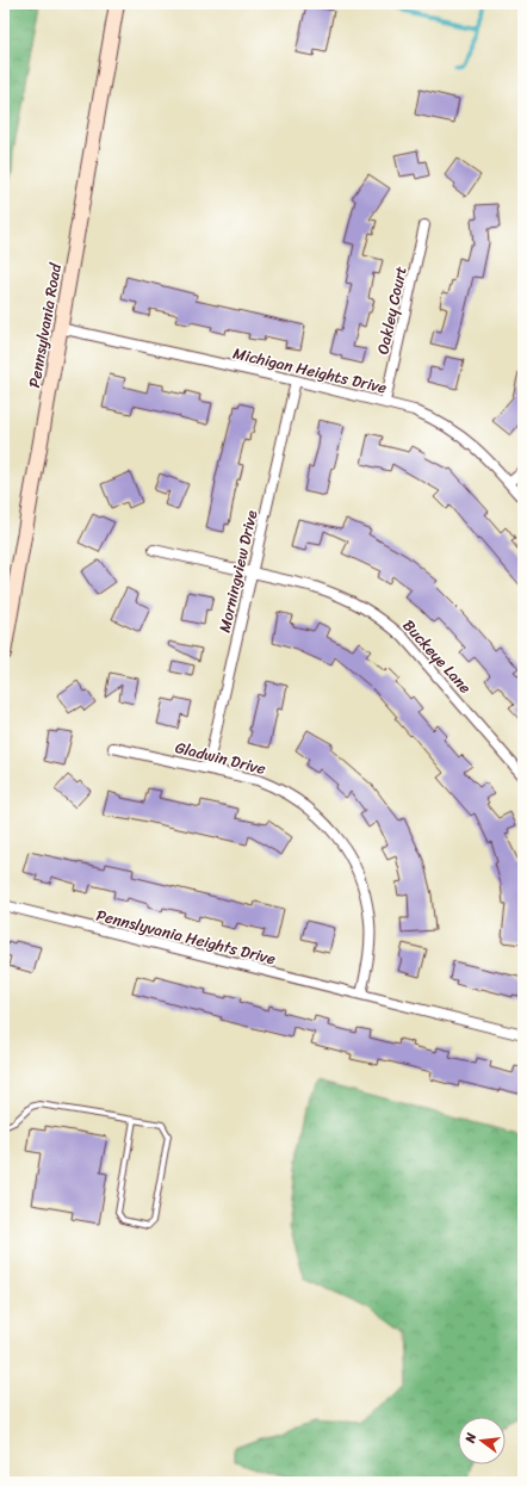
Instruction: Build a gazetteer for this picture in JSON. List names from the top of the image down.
{
  "streets": {
    "street": [
      "Oakley Court",
      "Pennsylvania Road",
      "Michigan Heights Drive",
      "Morningview Drive",
      "Buckeye Lane",
      "Gladwin Drive",
      "Pennslyvania Heights Drive"
    ]
  },
  "crossings": [
    ["Oakley Court", "Michigan Heights Drive"],
    ["Pennsylvania Road", "Michigan Heights Drive"],
    ["Michigan Heights Drive", "Morningview Drive"],
    ["Morningview Drive", "Buckeye Lane"],
    ["Morningview Drive", "Gladwin Drive"],
    ["Gladwin Drive", "Pennslyvania Heights Drive"]
  ],
  "north": "left"
}
